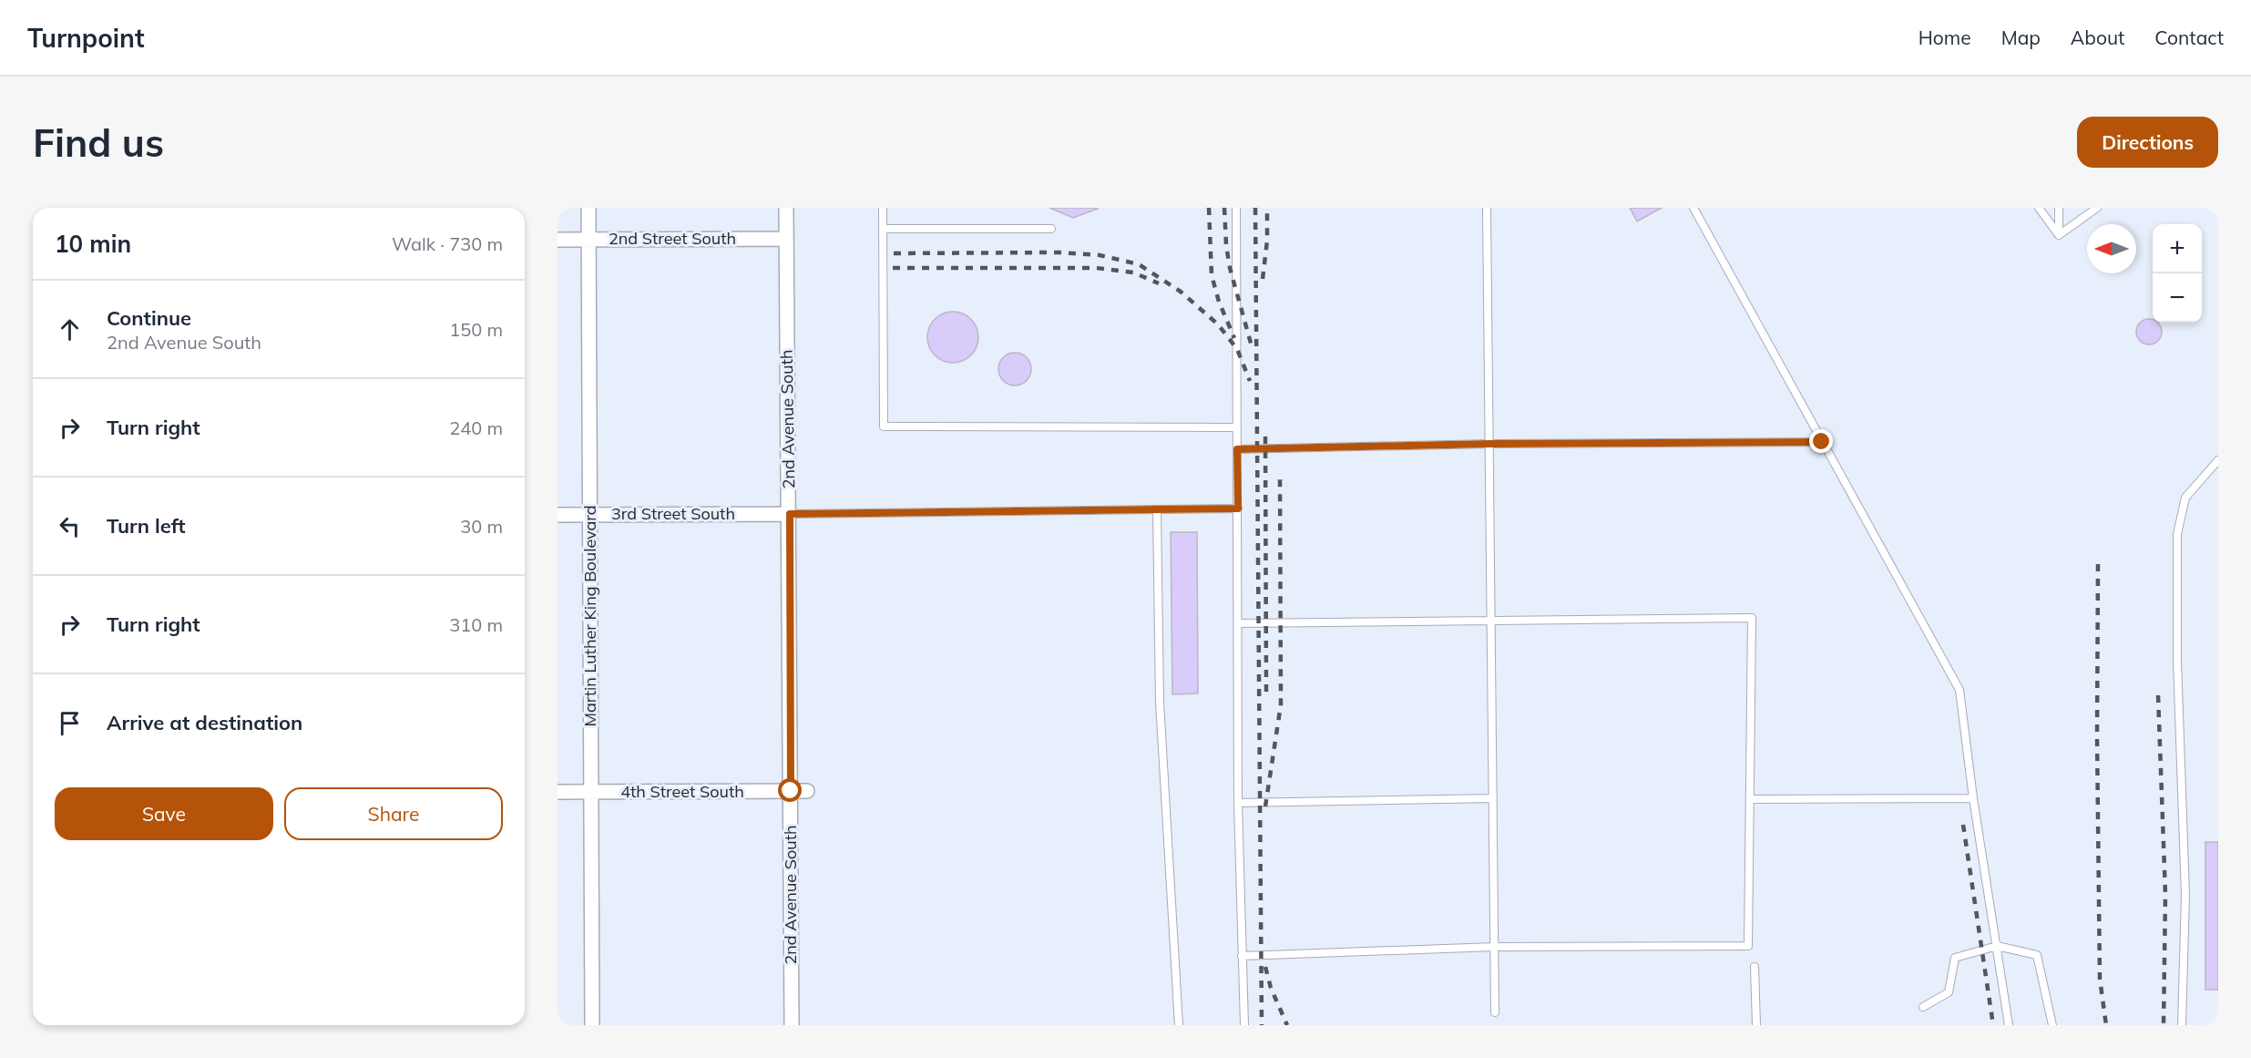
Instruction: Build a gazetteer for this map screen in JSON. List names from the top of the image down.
{
  "streets": {
    "street": [
      "2nd Street South",
      "2nd Avenue South",
      "3rd Street South",
      "Martin Luther King Boulevard",
      "4th Street South"
    ]
  },
  "crossings": [
    ["2nd Street South", "2nd Avenue South"],
    ["2nd Street South", "Martin Luther King Boulevard"],
    ["2nd Avenue South", "3rd Street South"],
    ["2nd Avenue South", "4th Street South"],
    ["3rd Street South", "Martin Luther King Boulevard"],
    ["Martin Luther King Boulevard", "4th Street South"]
  ],
  "north": "left",
  "page": {
    "header": "Turnpoint",
    "nav": [
      "Home",
      "Map",
      "About",
      "Contact"
    ],
    "buttons": [
      "Directions",
      ["Save", "Share"]
    ],
    "title": "Find us",
    "heading": ["10 min", "Walk · 730 m"],
    "map_buttons": ["+", "−"],
    "list": [
      ["Continue", "2nd Avenue South", "150 m"],
      ["Turn right", "240 m"],
      ["Turn left", "30 m"],
      ["Turn right", "310 m"],
      "Arrive at destination"
    ]
  }
}
